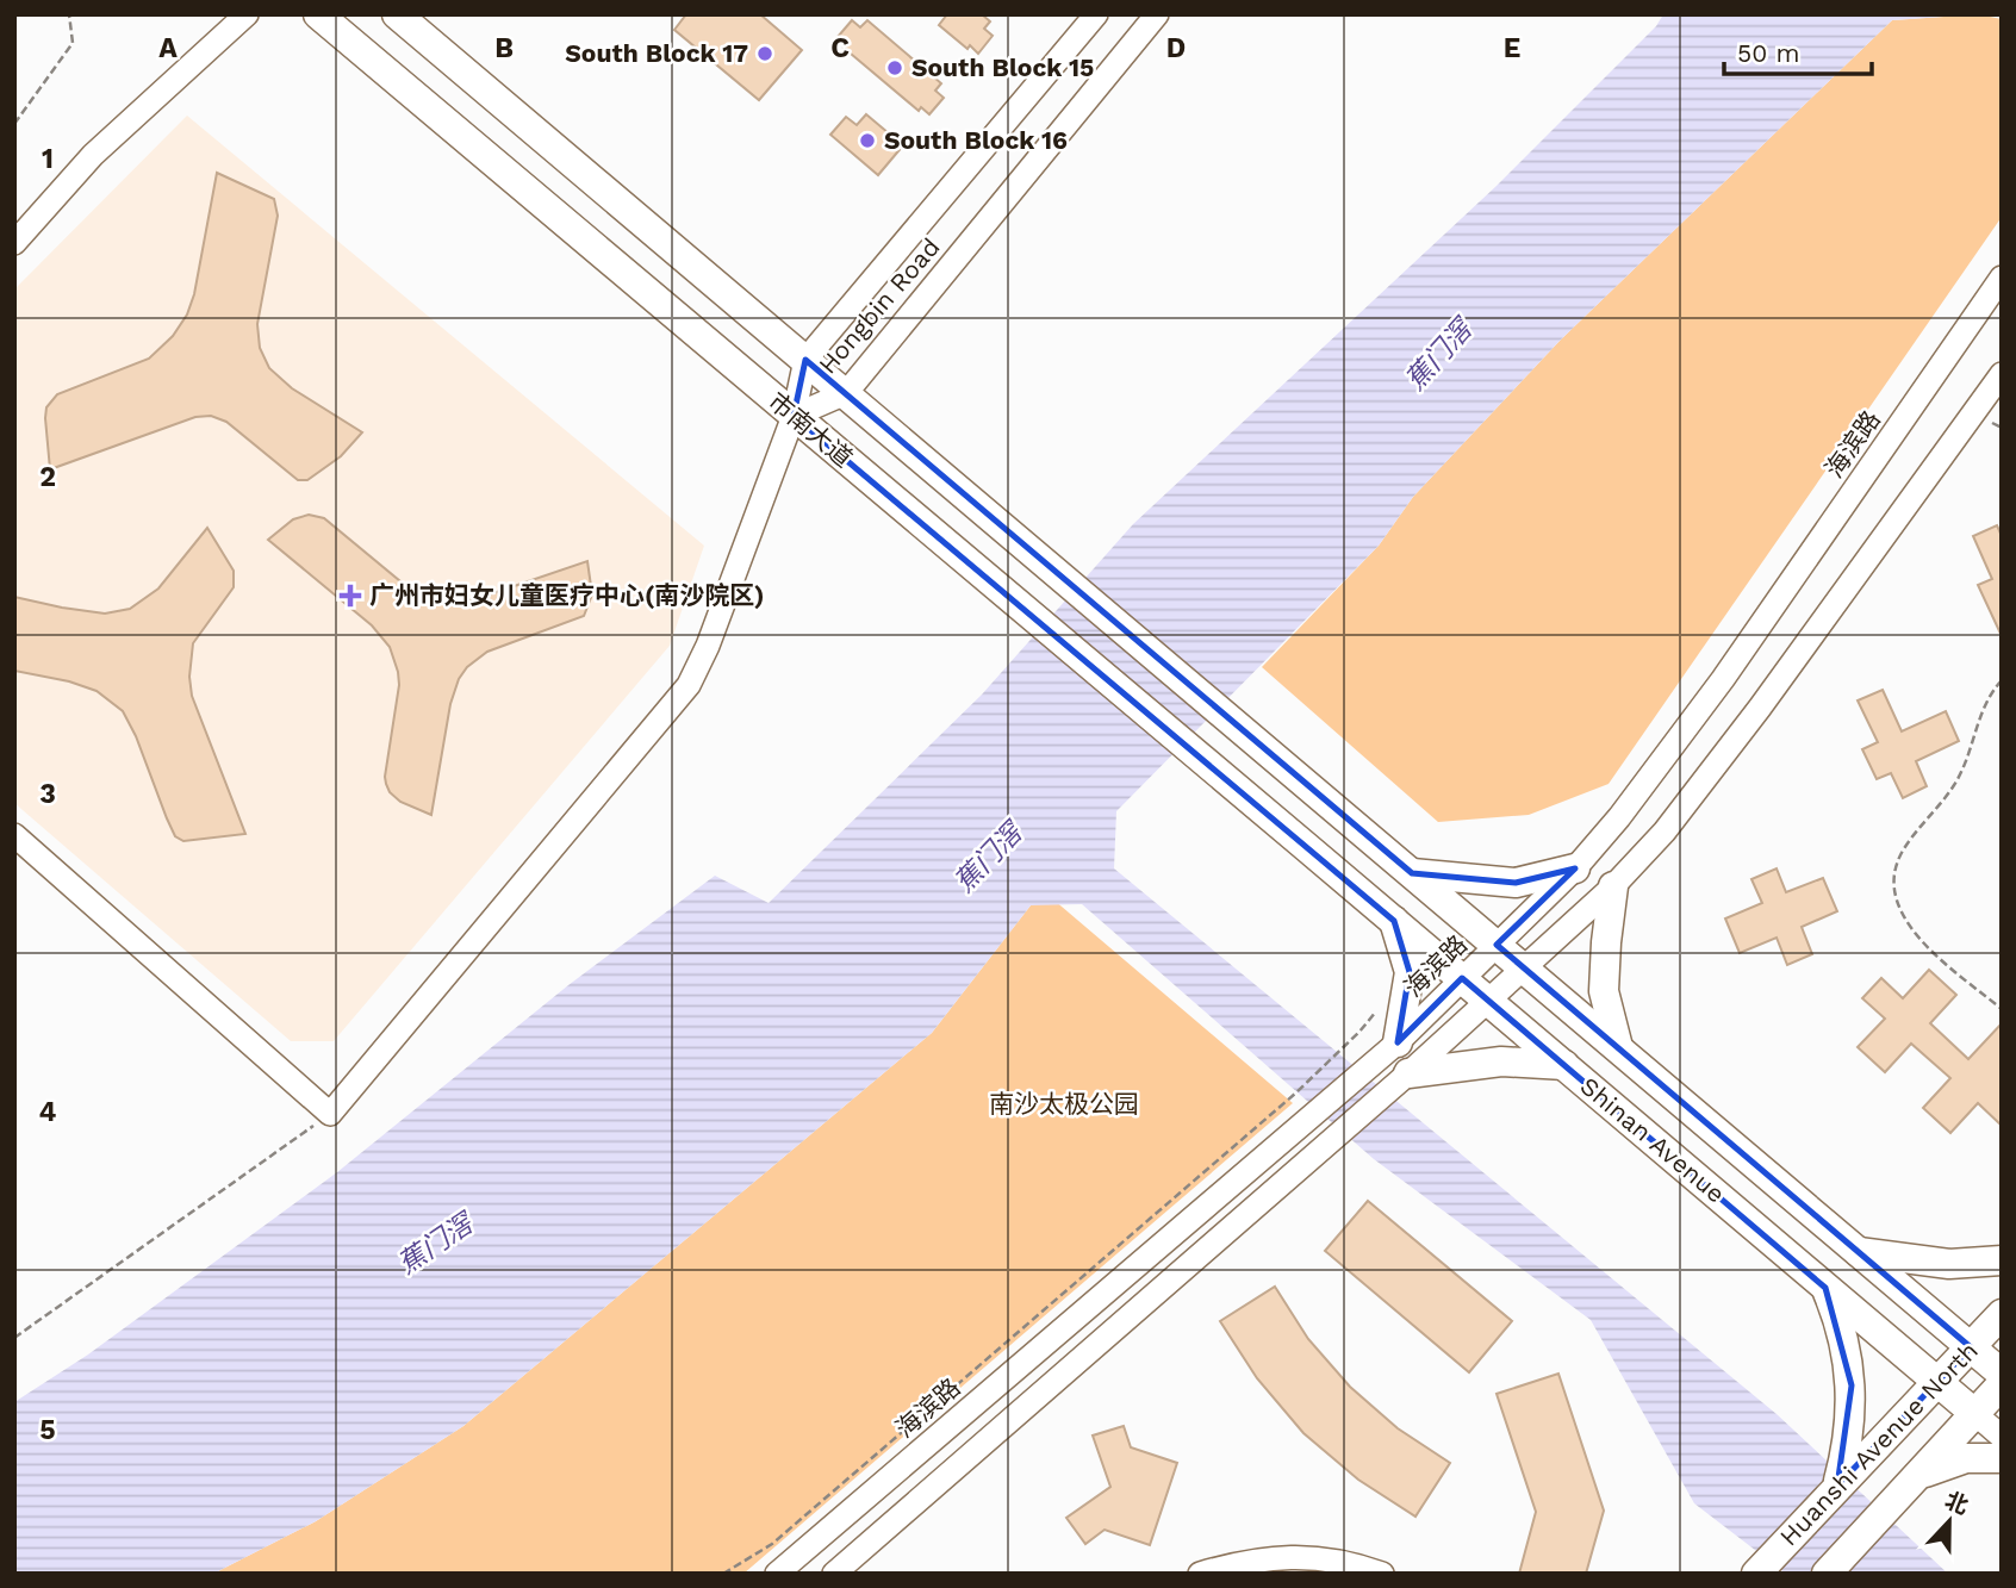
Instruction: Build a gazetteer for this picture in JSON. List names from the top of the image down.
{
  "streets": {
    "main road": ["市南大道", "Shinan Avenue", "Huanshi Avenue North"],
    "street": ["Hongbin Road", "海滨路"]
  },
  "crossings": [
    ["Hongbin Road", "市南大道"],
    ["市南大道", "Shinan Avenue"],
    ["海滨路", "Shinan Avenue"],
    ["Shinan Avenue", "Huanshi Avenue North"]
  ],
  "water": ["蕉门滘"],
  "parks": ["南沙太极公园"],
  "places": {
    "other": ["South Block 17", "South Block 15", "South Block 16"],
    "health": ["广州市妇女儿童医疗中心(南沙院区)"]
  },
  "scale_bar": "50 m",
  "north": "top",
  "grid": {
    "columns": [
      "A",
      "B",
      "C",
      "D",
      "E"
    ],
    "rows": [
      "1",
      "2",
      "3",
      "4",
      "5"
    ]
  }
}
